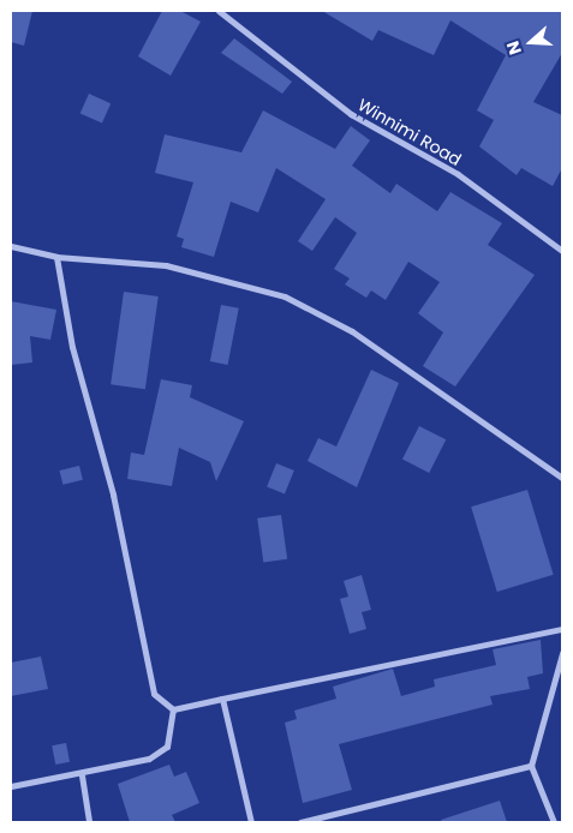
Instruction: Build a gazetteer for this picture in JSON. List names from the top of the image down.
{
  "streets": {
    "street": ["Winnimi Road"]
  },
  "north": "left"
}
